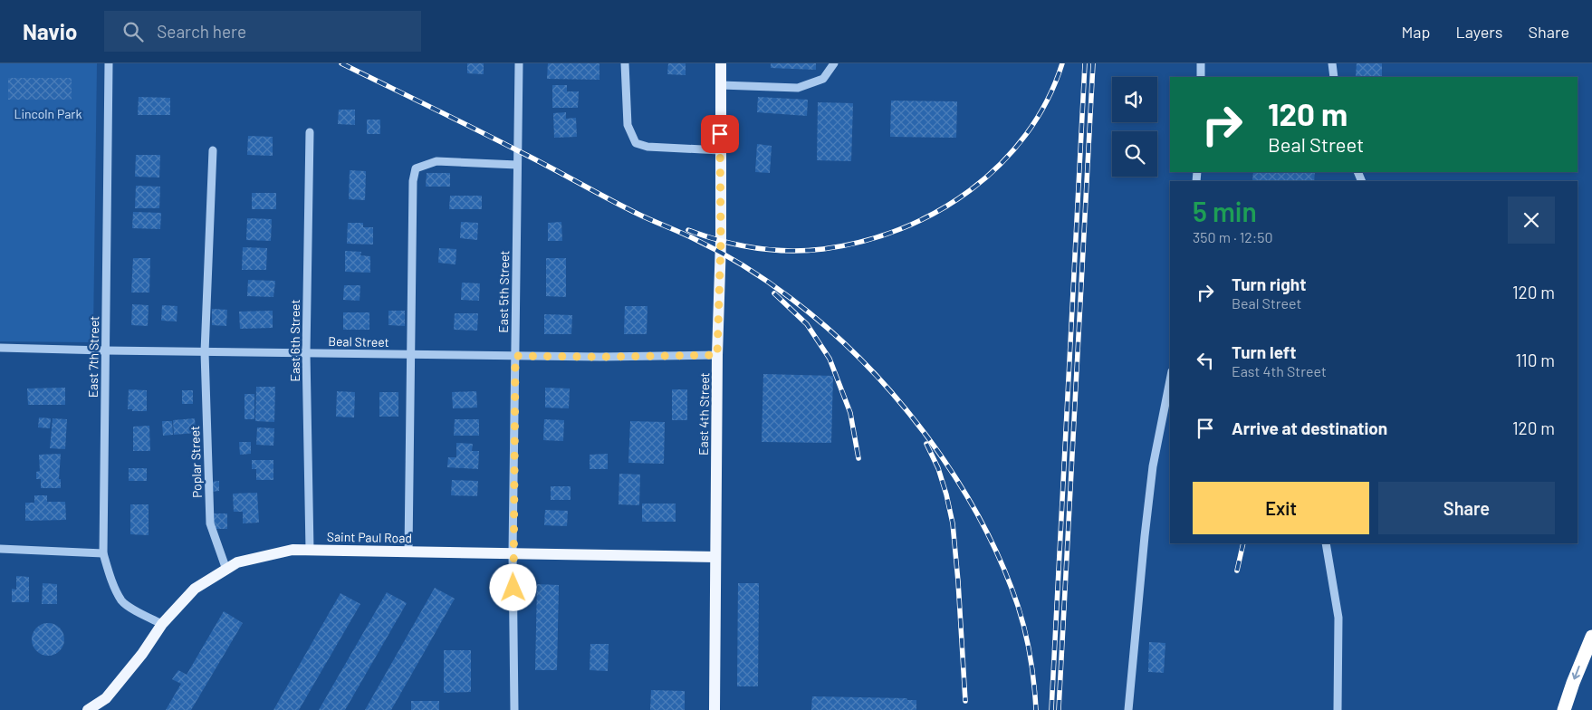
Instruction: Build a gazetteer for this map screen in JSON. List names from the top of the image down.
{
  "streets": {
    "main road": ["East 4th Street", "Saint Paul Road"],
    "street": [
      "East 5th Street",
      "East 6th Street",
      "Beal Street",
      "East 7th Street",
      "Poplar Street"
    ]
  },
  "crossings": [
    ["East 5th Street", "Beal Street"],
    ["East 5th Street", "Saint Paul Road"],
    ["East 6th Street", "Beal Street"],
    ["East 6th Street", "Saint Paul Road"],
    ["Beal Street", "East 7th Street"],
    ["Beal Street", "East 4th Street"],
    ["Beal Street", "Poplar Street"],
    ["East 7th Street", "Saint Paul Road"],
    ["East 4th Street", "Saint Paul Road"],
    ["Poplar Street", "Saint Paul Road"]
  ],
  "parks": ["Lincoln Park"],
  "page": {
    "header": "Navio",
    "search": "Search here",
    "nav": ["Map", "Layers", "Share"],
    "turn": ["120 m", "Beal Street"],
    "heading": ["5 min", "350 m · 12:50"],
    "list": [
      {
        "name": "Turn right",
        "note": "Beal Street",
        "value": "120 m"
      },
      {
        "name": "Turn left",
        "note": "East 4th Street",
        "value": "110 m"
      },
      {
        "name": "Arrive at destination",
        "value": "120 m"
      }
    ],
    "buttons": ["Exit", "Share"]
  }
}
